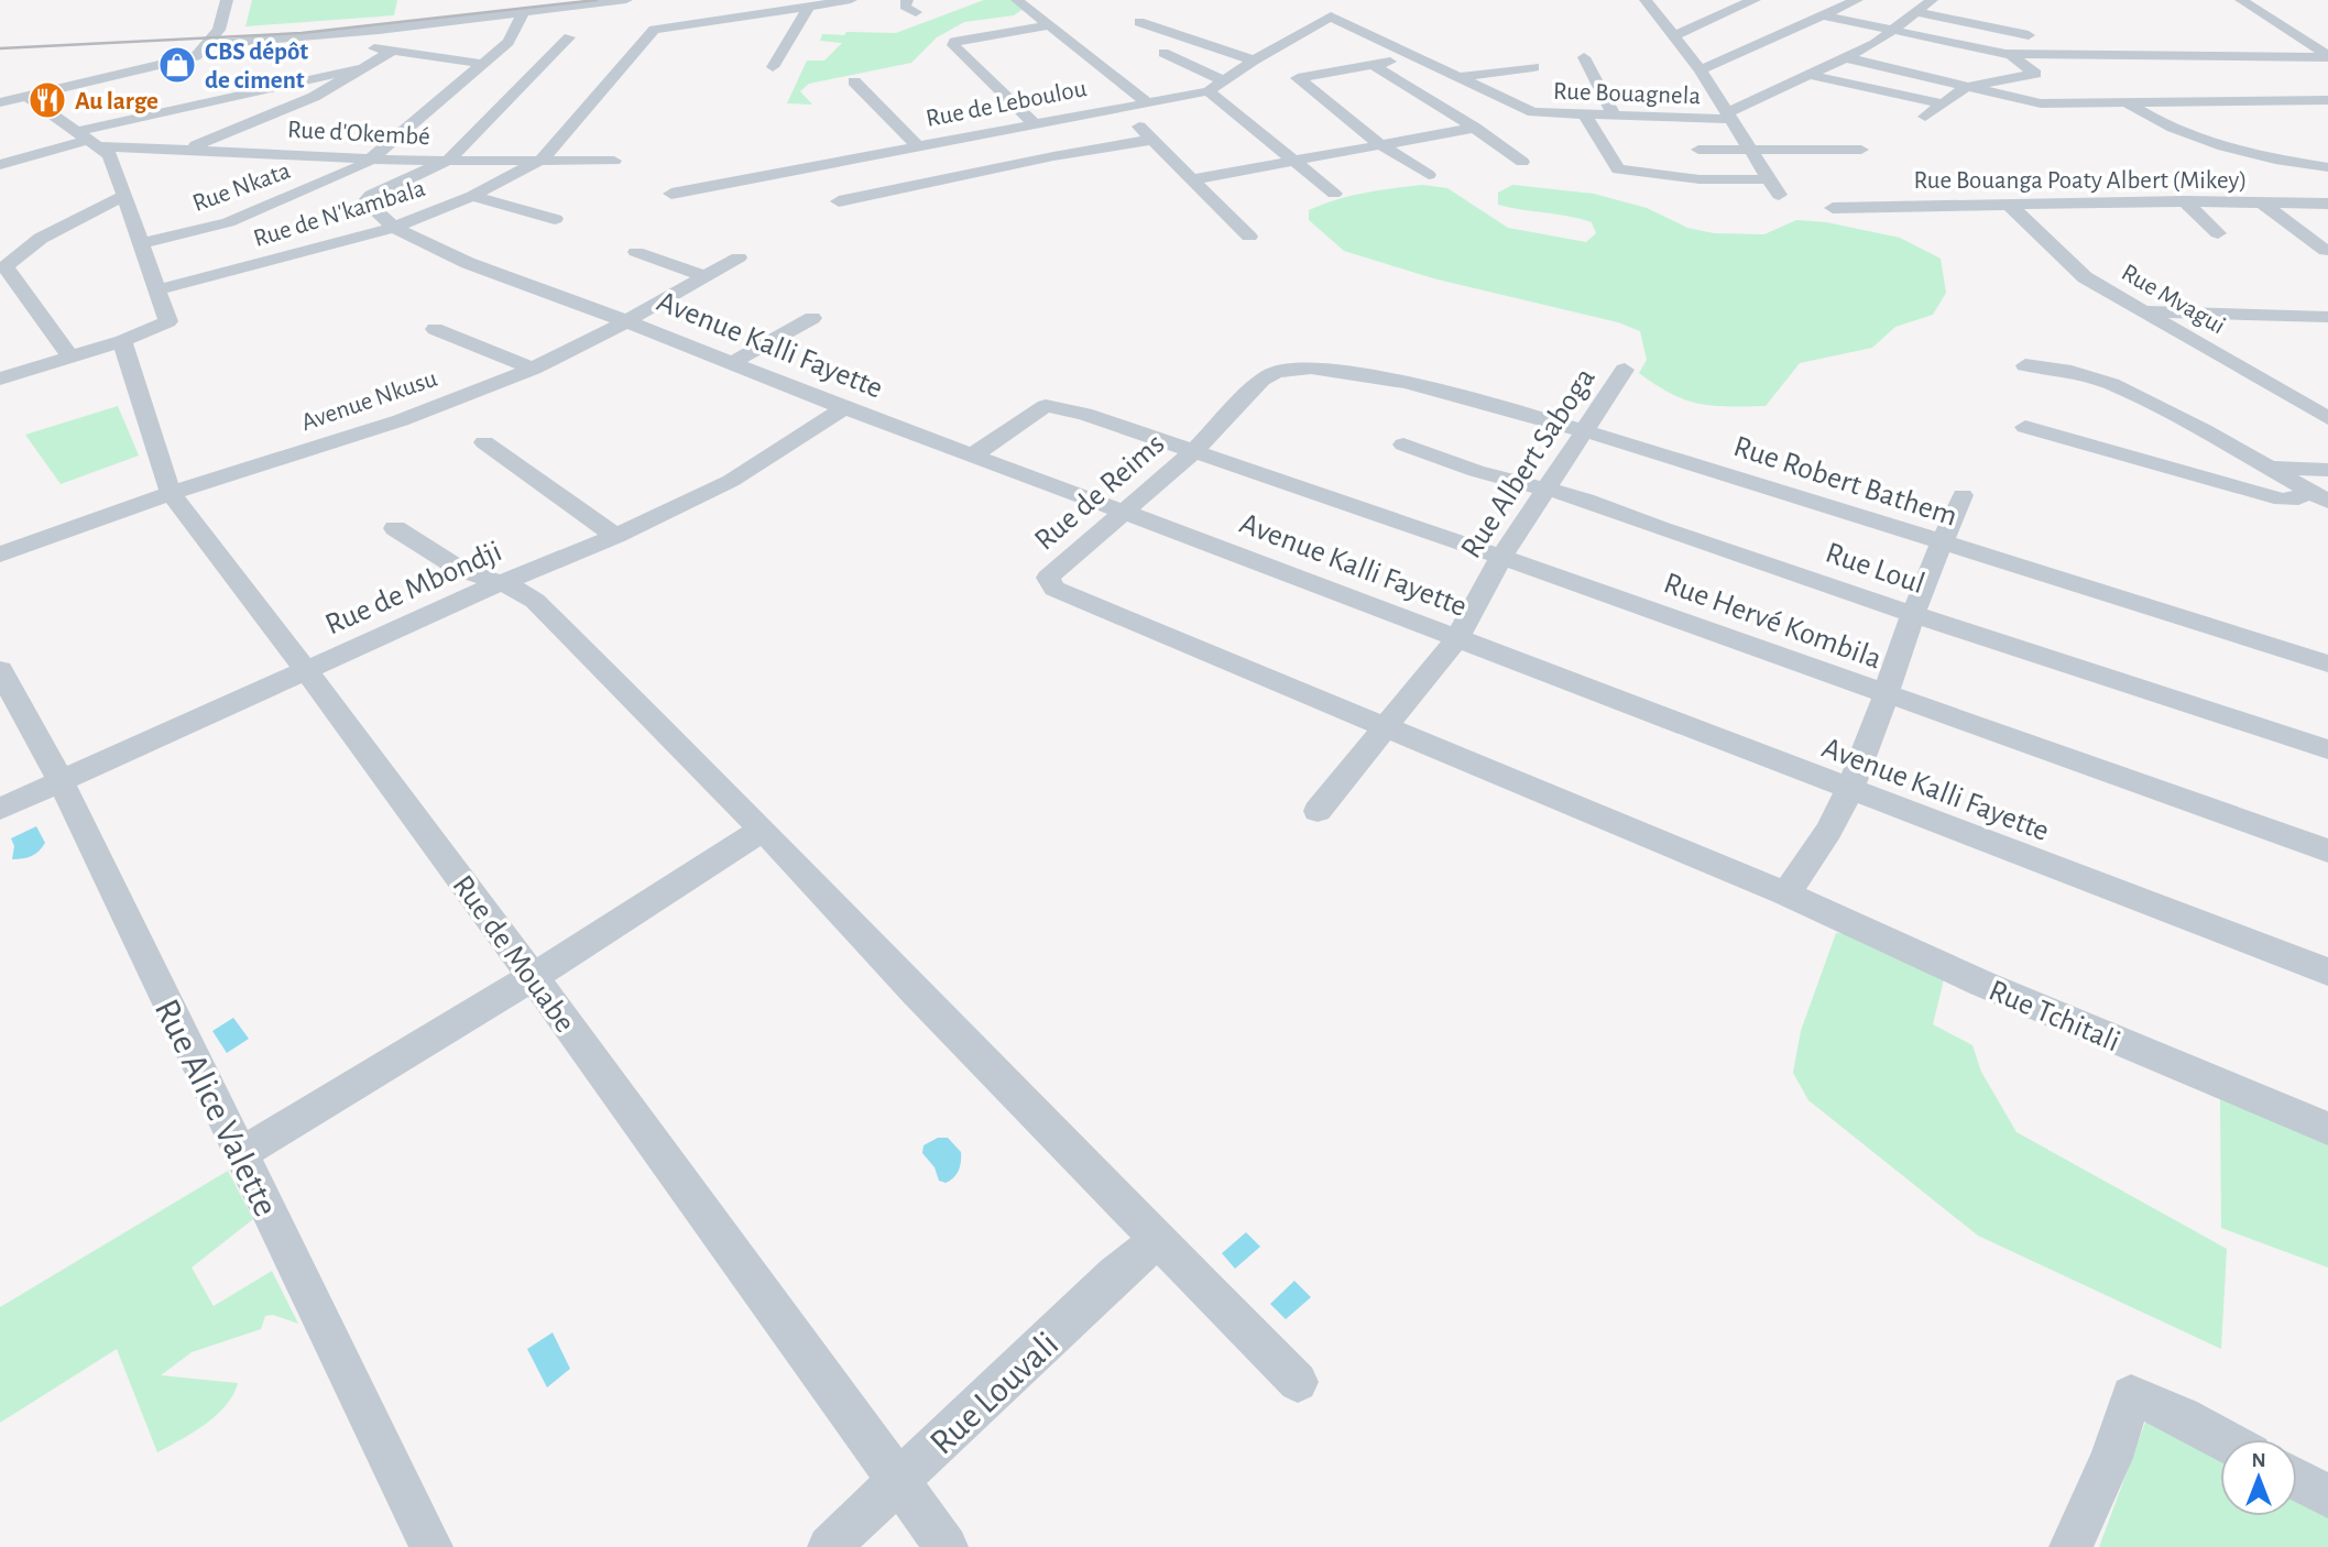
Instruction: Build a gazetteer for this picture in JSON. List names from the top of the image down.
{
  "streets": {
    "street": [
      "Rue Bouagnela",
      "Rue de Leboulou",
      "Rue d'Okembé",
      "Rue Bouanga Poaty Albert (Mikey)",
      "Rue Nkata",
      "Rue de N'kambala",
      "Rue Mvagui",
      "Avenue Kalli Fayette",
      "Avenue Nkusu",
      "Rue Albert Saboga",
      "Rue Robert Bathem",
      "Rue de Reims",
      "Rue Loul",
      "Rue de Mbondji",
      "Rue Hervé Kombila",
      "Rue de Mouabe",
      "Rue Tchitali",
      "Rue Alice Valette",
      "Rue Louvali"
    ]
  },
  "crossings": [
    ["Rue Bouagnela", "Rue de Leboulou"],
    ["Rue d'Okembé", "Rue Nkata"],
    ["Rue d'Okembé", "Rue de N'kambala"],
    ["Rue d'Okembé", "Avenue Kalli Fayette"],
    ["Rue Bouanga Poaty Albert (Mikey)", "Rue Mvagui"],
    ["Rue de N'kambala", "Avenue Kalli Fayette"],
    ["Avenue Kalli Fayette", "Avenue Nkusu"],
    ["Avenue Kalli Fayette", "Rue Albert Saboga"],
    ["Avenue Kalli Fayette", "Rue de Reims"],
    ["Avenue Kalli Fayette", "Rue de Mbondji"],
    ["Avenue Kalli Fayette", "Rue Hervé Kombila"],
    ["Avenue Nkusu", "Rue de Mouabe"],
    ["Rue Albert Saboga", "Rue Robert Bathem"],
    ["Rue Albert Saboga", "Rue Loul"],
    ["Rue Albert Saboga", "Rue Hervé Kombila"],
    ["Rue Albert Saboga", "Rue Tchitali"],
    ["Rue Robert Bathem", "Rue de Reims"],
    ["Rue de Reims", "Rue Hervé Kombila"],
    ["Rue de Reims", "Rue Tchitali"],
    ["Rue de Mbondji", "Rue de Mouabe"],
    ["Rue de Mbondji", "Rue Alice Valette"],
    ["Rue de Mouabe", "Rue Louvali"]
  ],
  "places": {
    "shop": ["CBS dépôt de ciment"],
    "restaurant": ["Au large"]
  },
  "north": "top"
}
